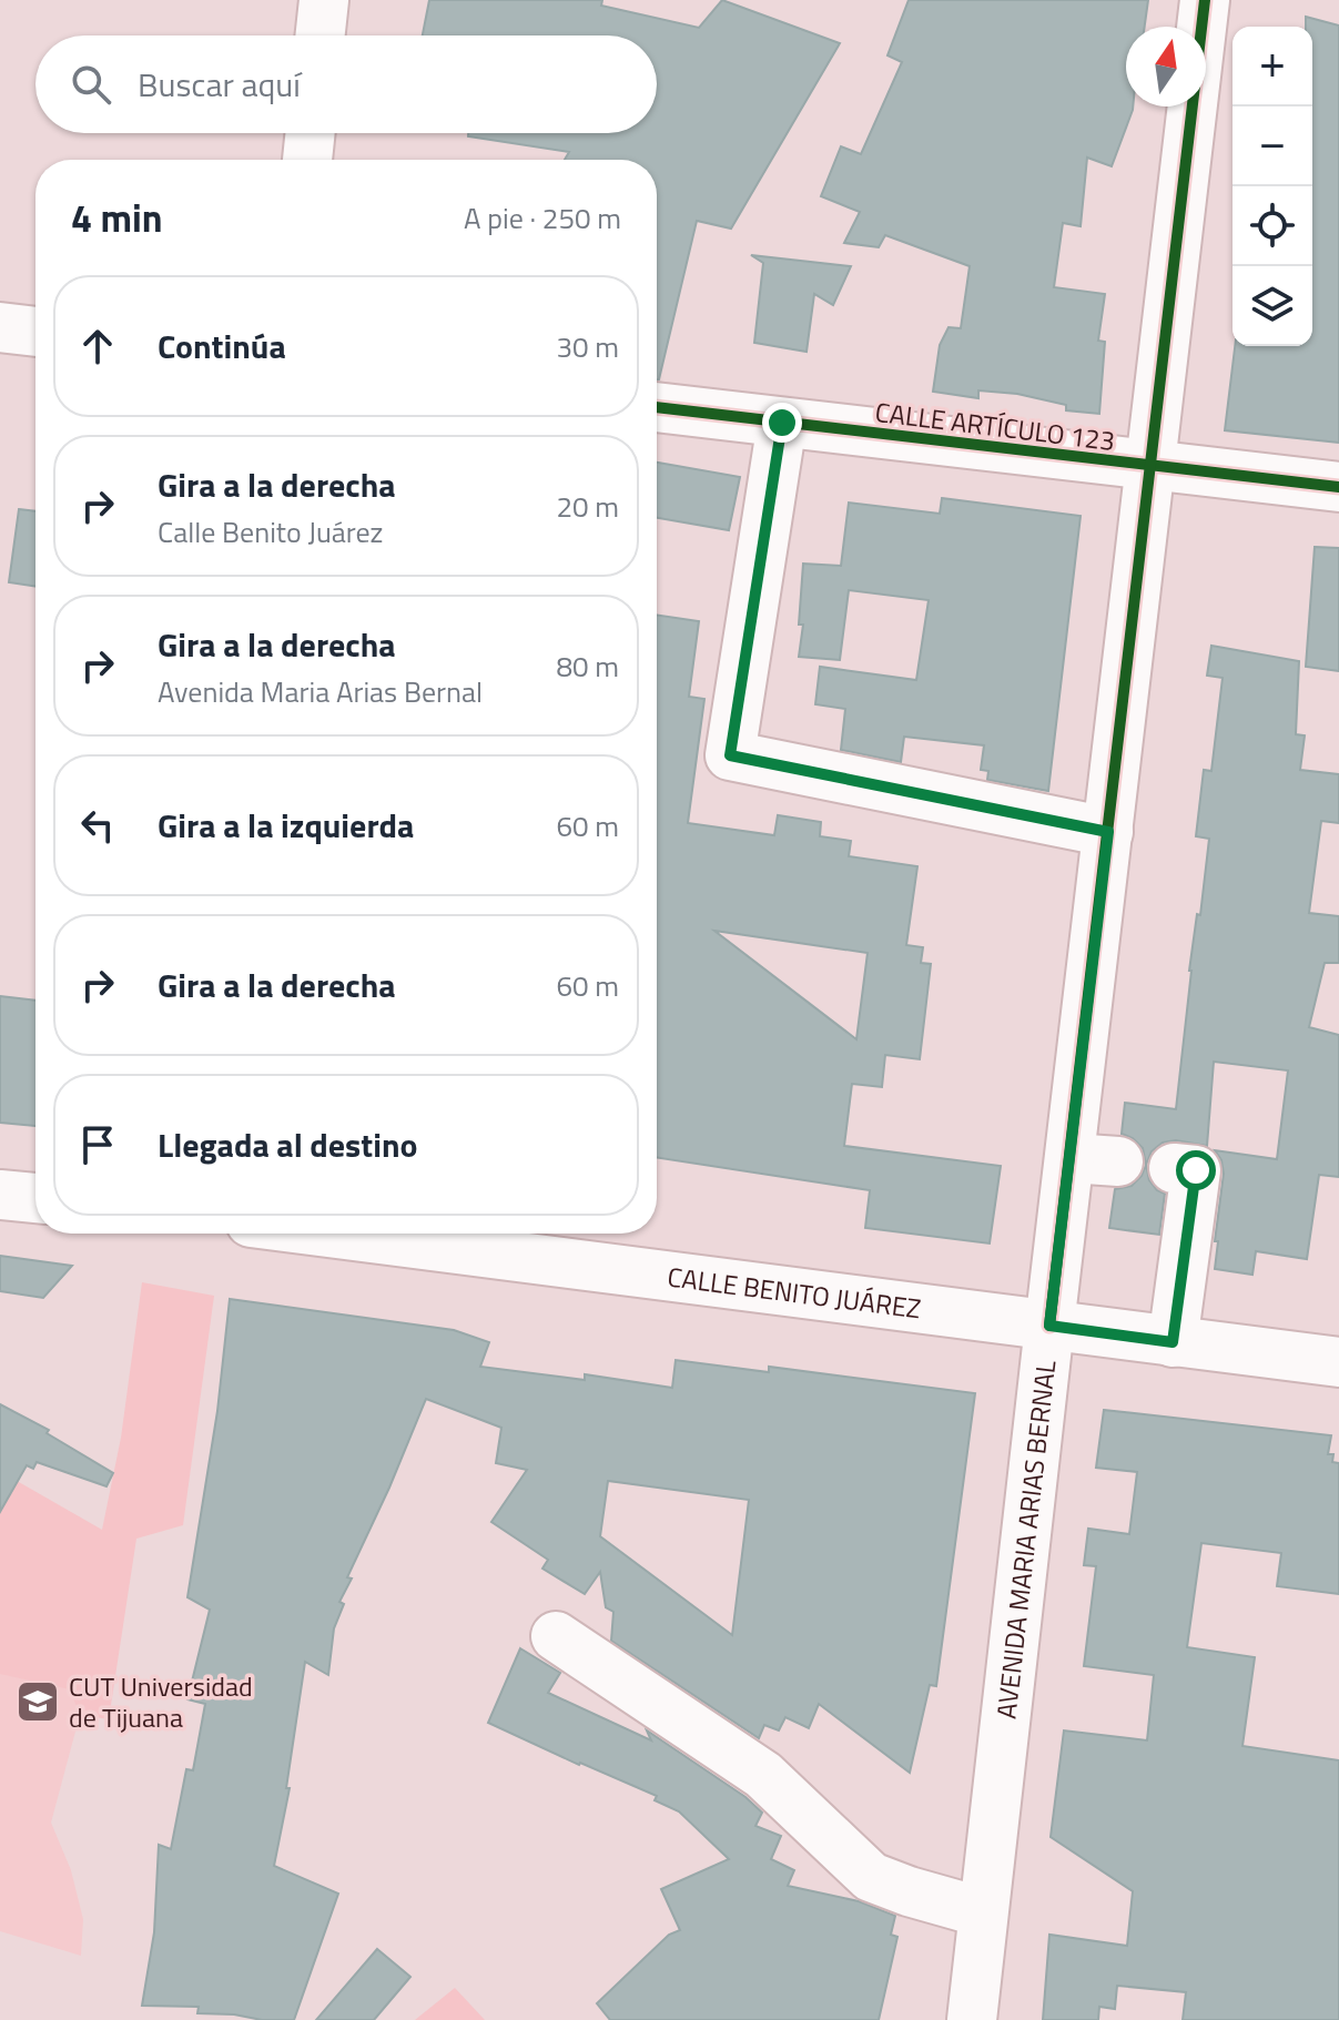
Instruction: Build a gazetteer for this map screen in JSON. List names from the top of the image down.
{
  "streets": {
    "street": ["CALLE ARTÍCULO 123", "CALLE BENITO JUÁREZ", "AVENIDA MARIA ARIAS BERNAL"]
  },
  "crossings": [
    ["CALLE ARTÍCULO 123", "AVENIDA MARIA ARIAS BERNAL"],
    ["CALLE BENITO JUÁREZ", "AVENIDA MARIA ARIAS BERNAL"]
  ],
  "places": {
    "school or university": ["CUT Universidad de Tijuana"]
  },
  "north": "top",
  "page": {
    "map_buttons": ["+", "−"],
    "search": "Buscar aquí",
    "heading": ["4 min", "A pie · 250 m"],
    "list": [
      ["Continúa", "30 m"],
      ["Gira a la derecha", "Calle Benito Juárez", "20 m"],
      ["Gira a la derecha", "Avenida Maria Arias Bernal", "80 m"],
      ["Gira a la izquierda", "60 m"],
      ["Gira a la derecha", "60 m"],
      "Llegada al destino"
    ]
  }
}
